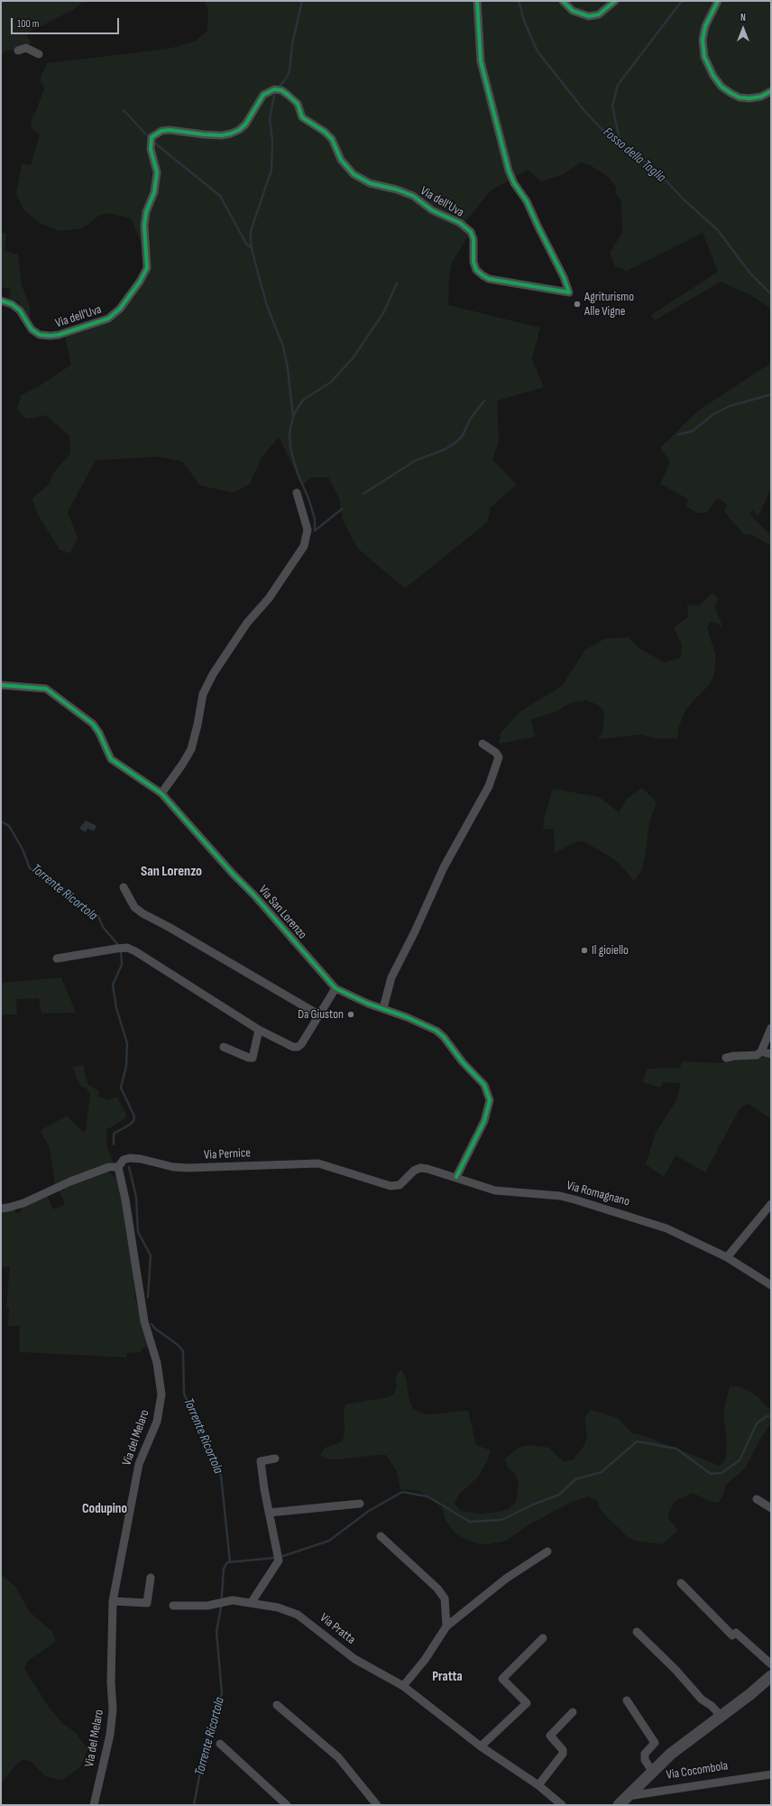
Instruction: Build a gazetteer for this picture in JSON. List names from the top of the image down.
{
  "streets": {
    "street": [
      "Via dell'Uva",
      "Via San Lorenzo",
      "Via Pernice",
      "Via Romagnano",
      "Via del Melaro",
      "Via Pratta",
      "Via Cocombola"
    ]
  },
  "crossings": [
    ["Via San Lorenzo", "Via Pernice"],
    ["Via San Lorenzo", "Via Romagnano"],
    ["Via Pernice", "Via Romagnano"],
    ["Via Pernice", "Via del Melaro"]
  ],
  "districts": ["San Lorenzo", "Codupino", "Pratta"],
  "water": ["Fosso della Taglia", "Torrente Ricortola"],
  "places": ["Agriturismo Alle Vigne", "Il gioiello", "Da Giuston"],
  "scale_bar": "100 m",
  "north": "top"
}
